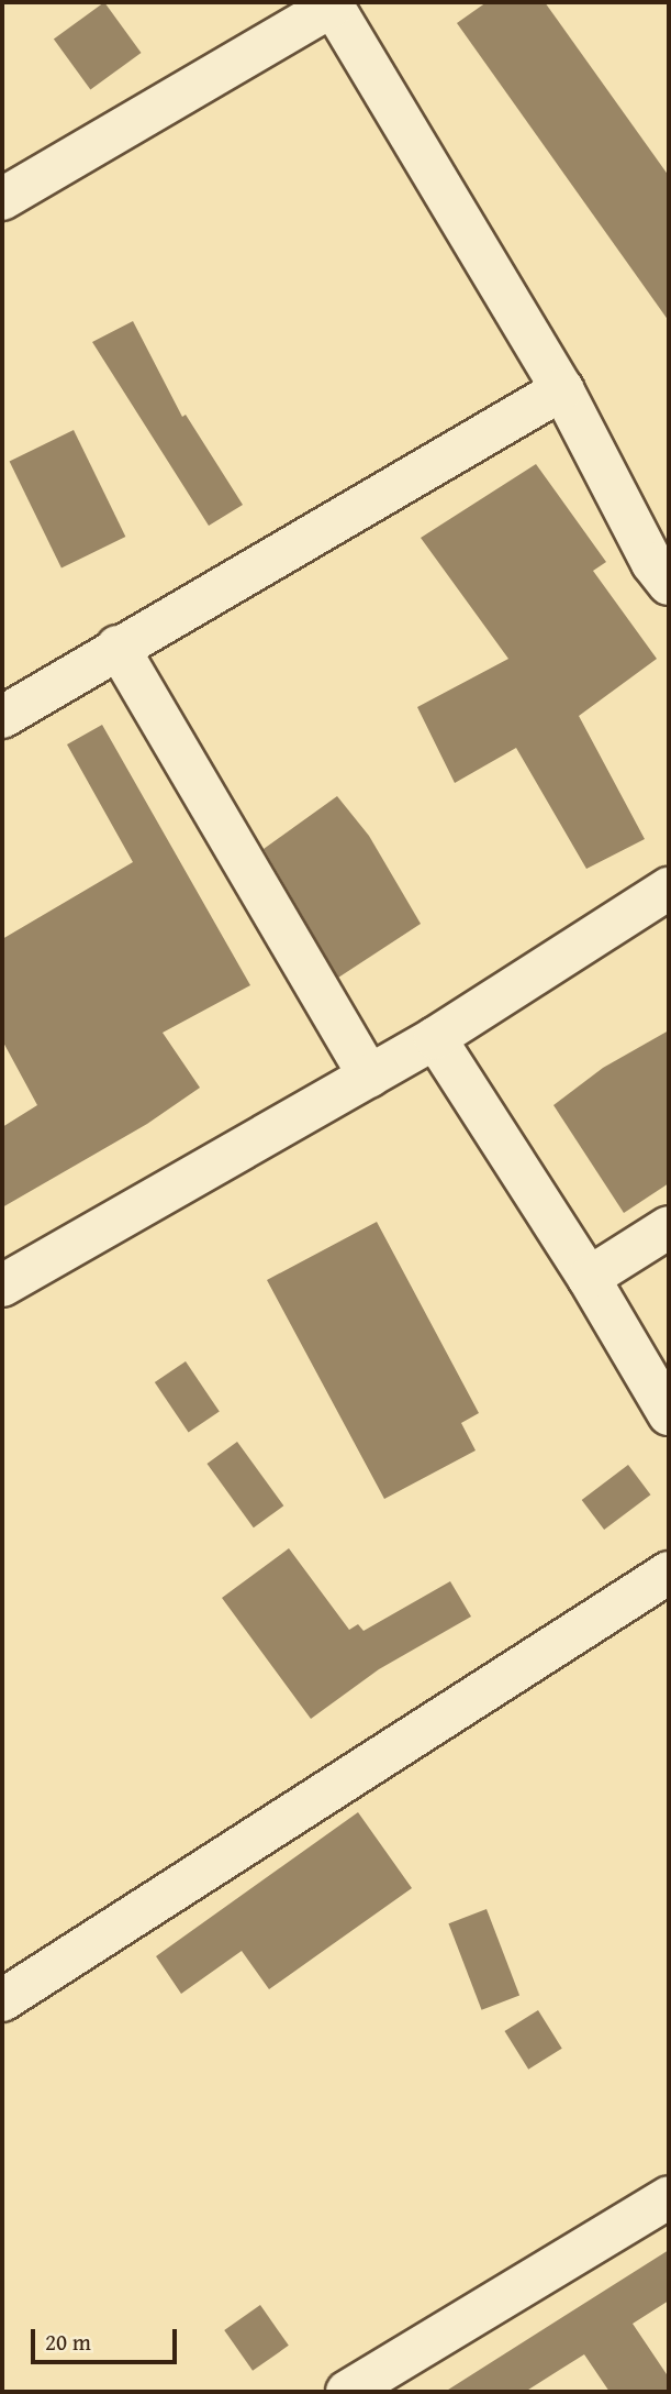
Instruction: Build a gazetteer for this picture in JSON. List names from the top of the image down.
{
  "scale_bar": "20 m"
}
